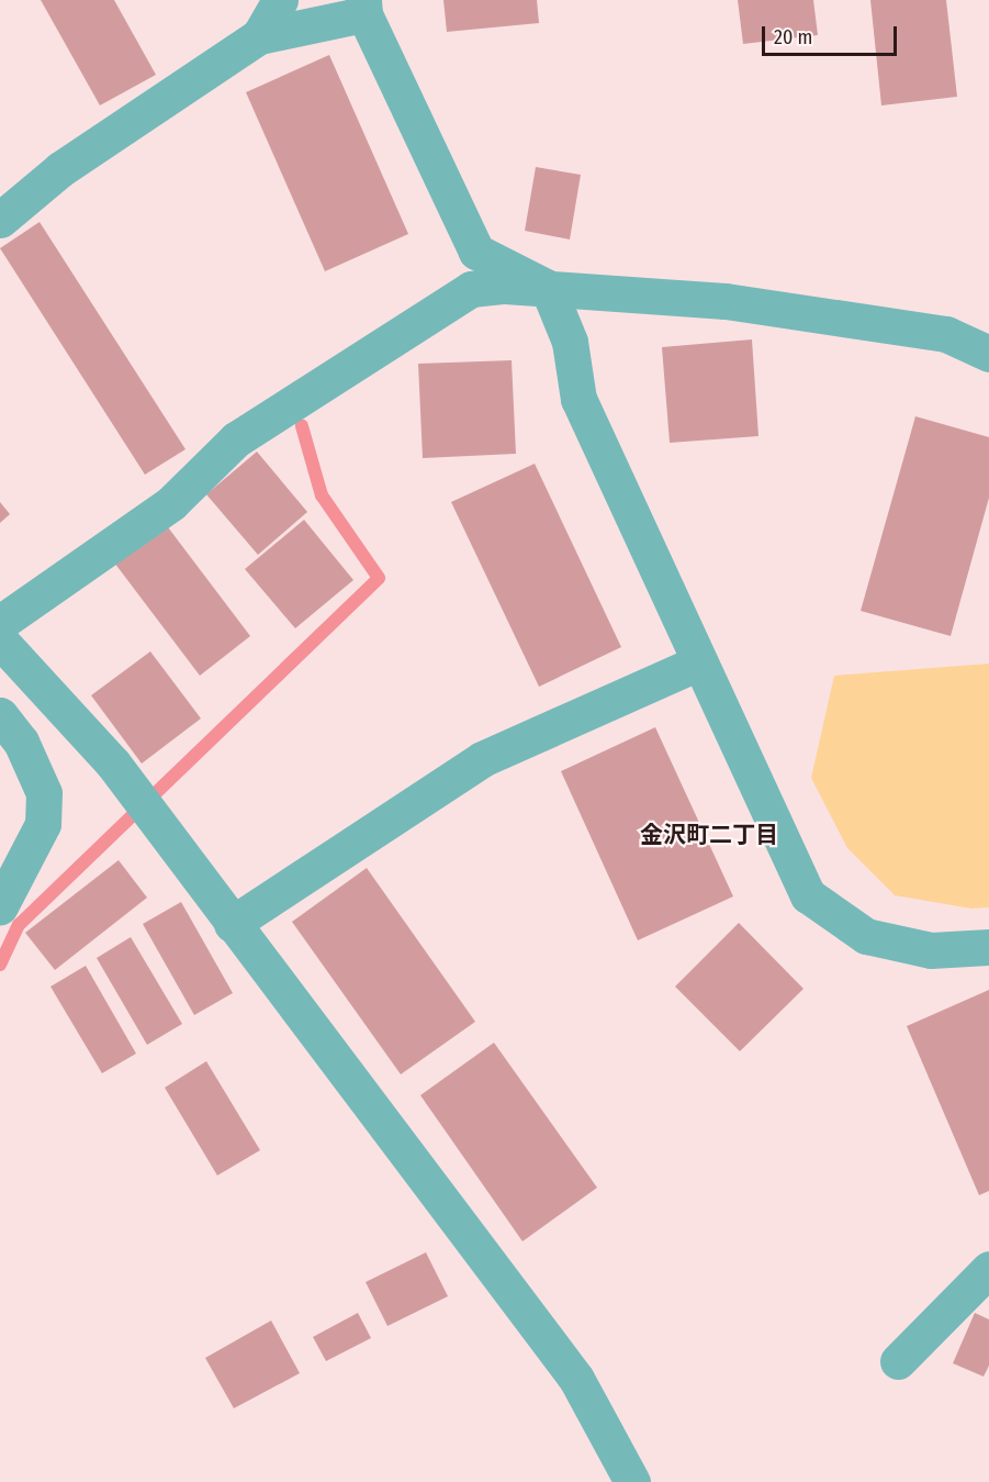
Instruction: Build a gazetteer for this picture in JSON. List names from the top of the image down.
{
  "districts": ["金沢町二丁目"],
  "scale_bar": "20 m"
}
